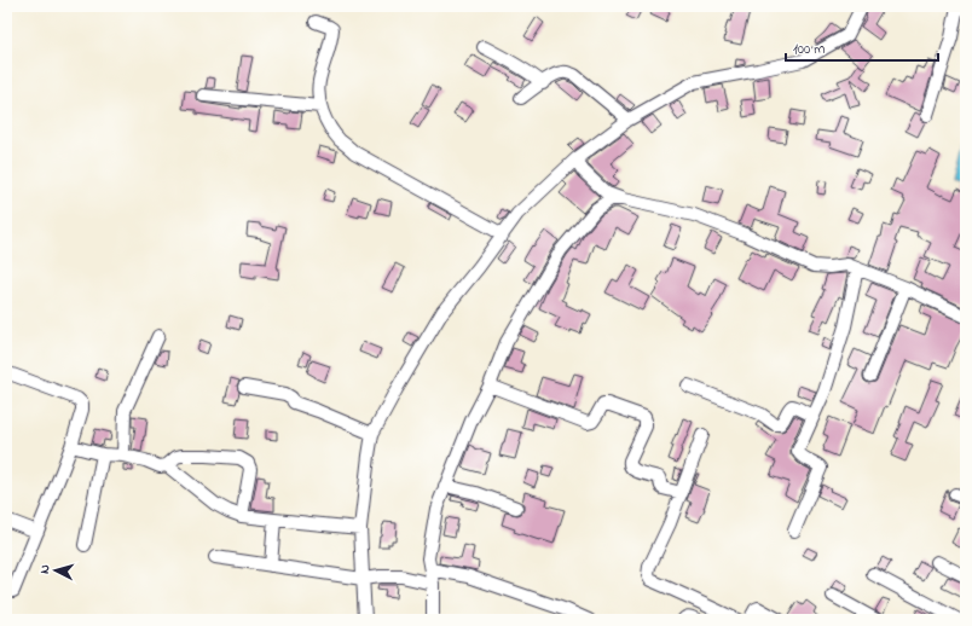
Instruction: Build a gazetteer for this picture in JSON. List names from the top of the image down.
{
  "scale_bar": "100 m",
  "north": "left"
}
